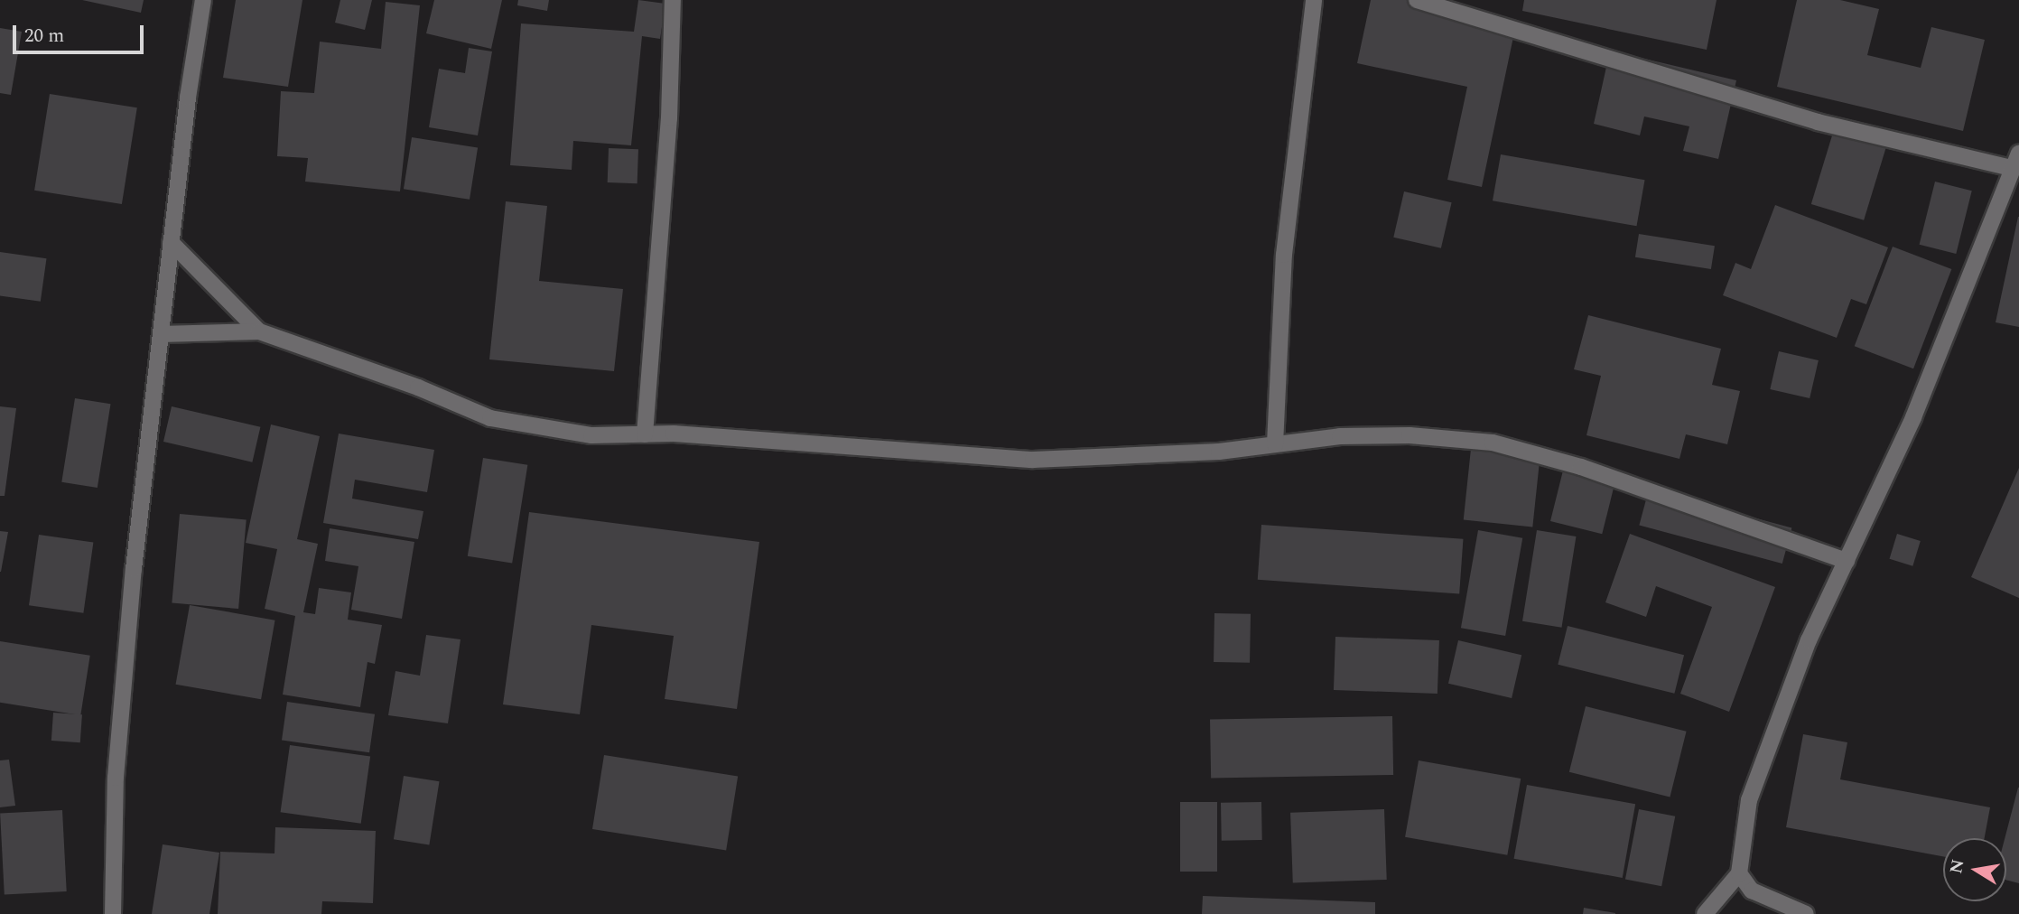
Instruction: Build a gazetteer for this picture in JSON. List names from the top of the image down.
{
  "scale_bar": "20 m",
  "north": "left"
}
